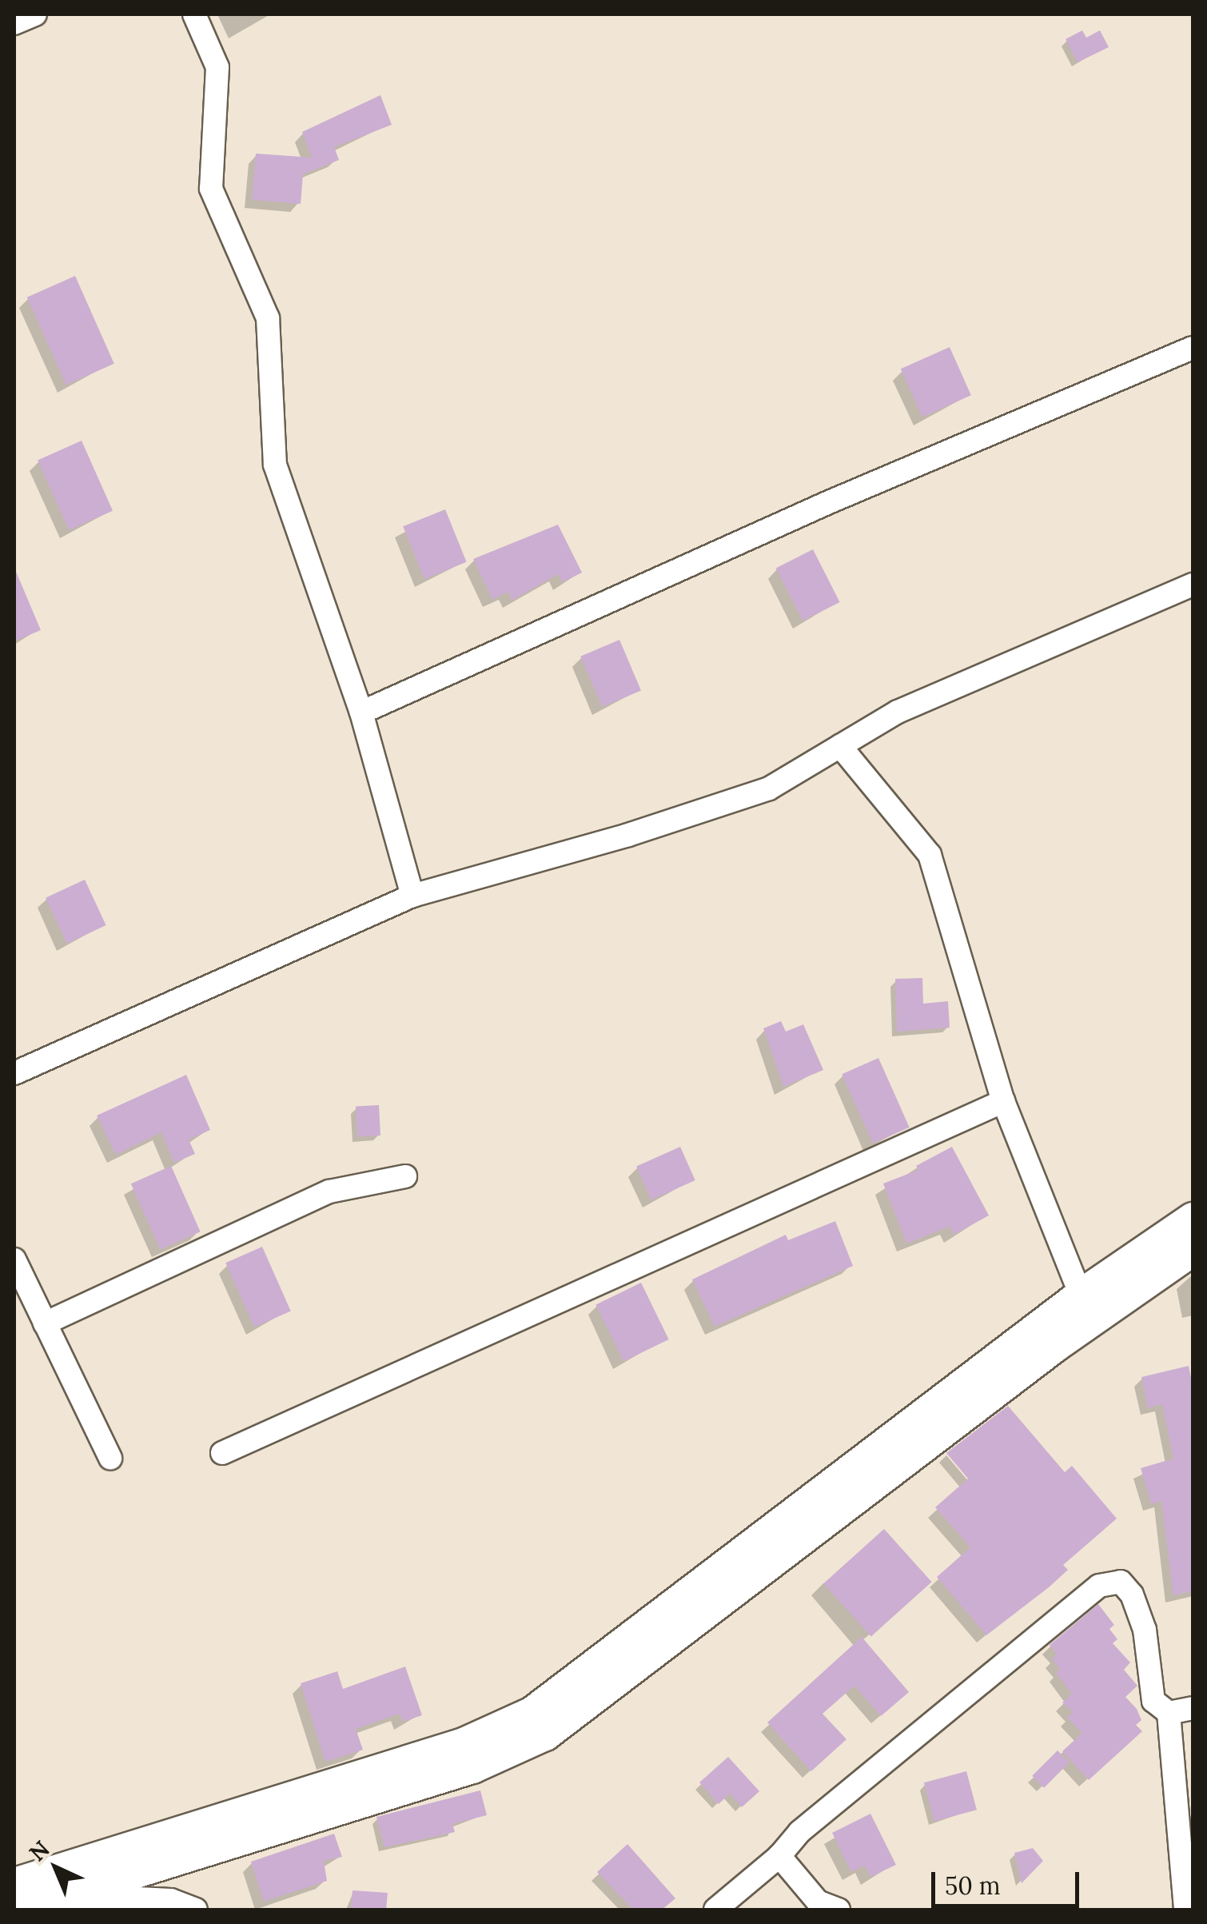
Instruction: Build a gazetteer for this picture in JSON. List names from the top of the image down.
{
  "scale_bar": "50 m",
  "north": "top left"
}
